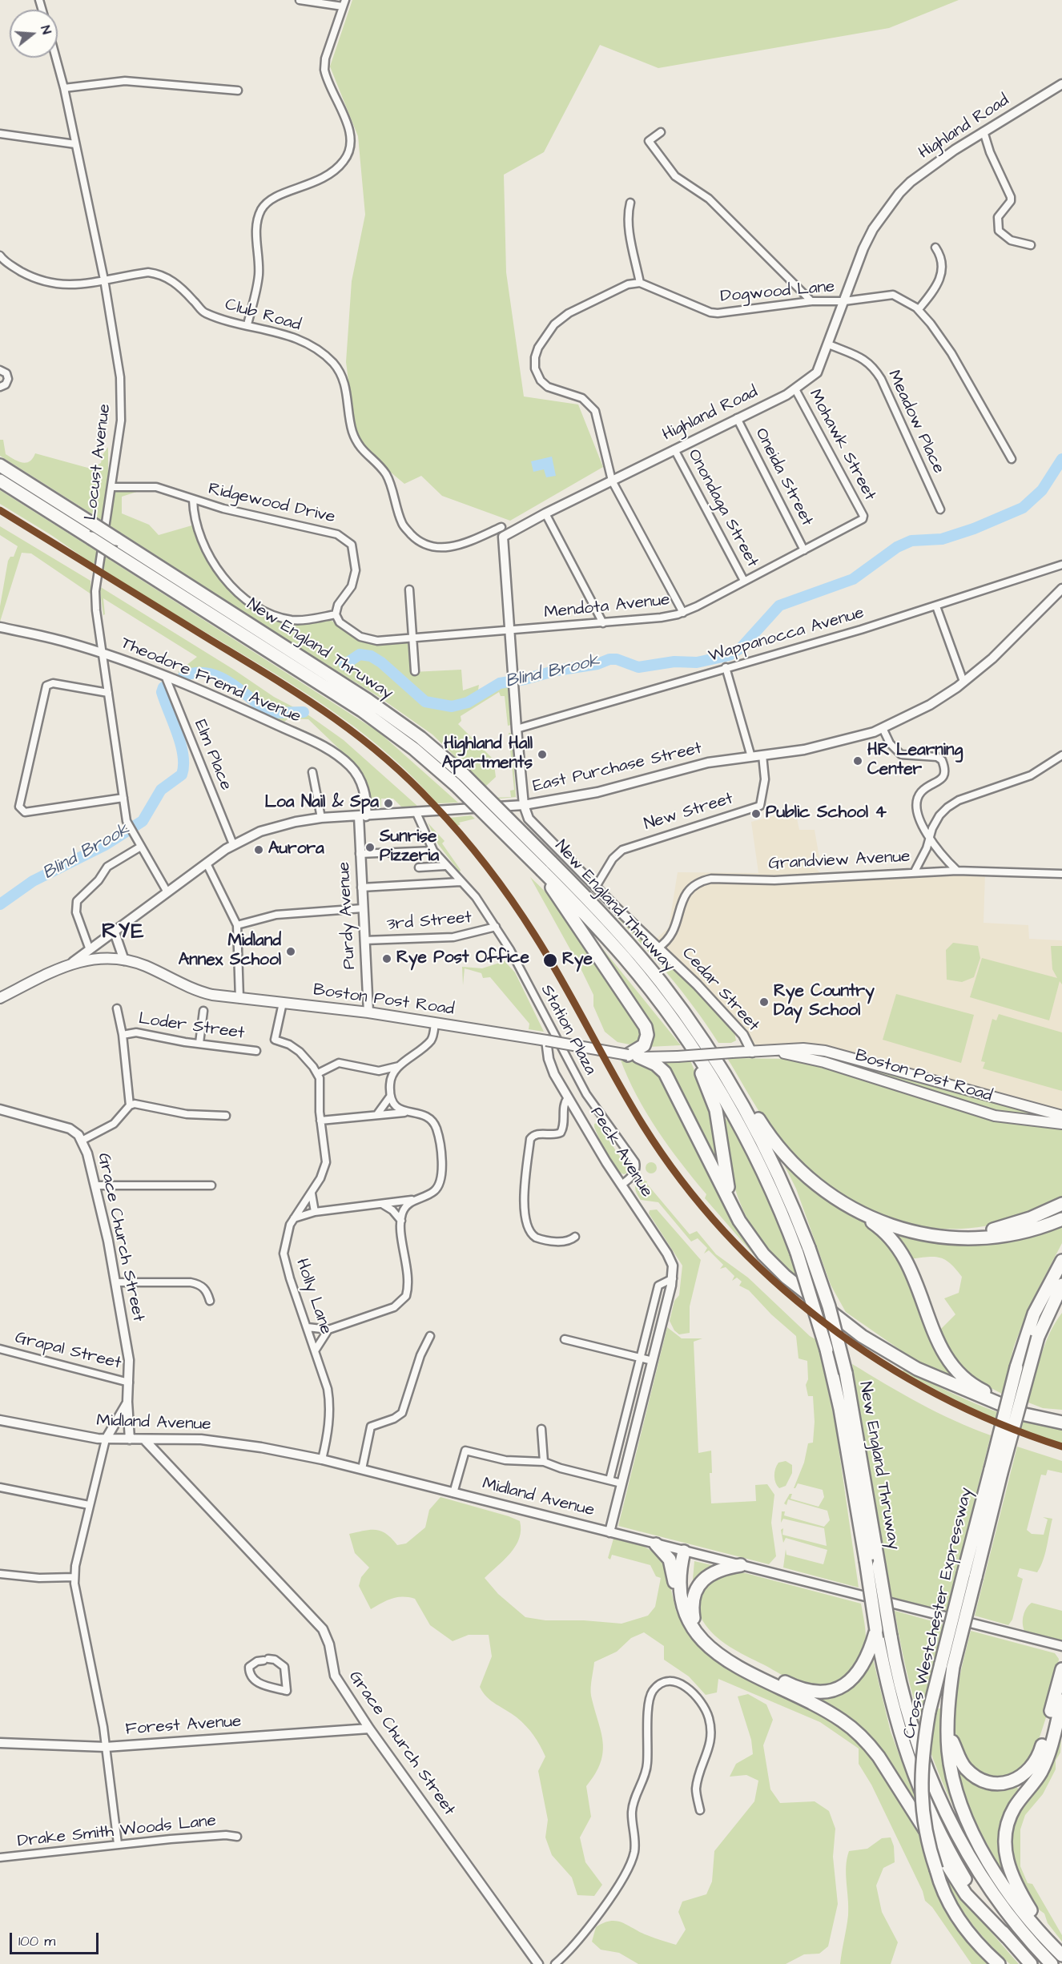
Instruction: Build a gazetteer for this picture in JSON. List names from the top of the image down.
{
  "streets": {
    "highway": ["New England Thruway", "Cross Westchester Expressway"],
    "main road": ["Boston Post Road"],
    "street": [
      "Highland Road",
      "Dogwood Lane",
      "Club Road",
      "Meadow Place",
      "Mohawk Street",
      "Locust Avenue",
      "Oneida Street",
      "Ridgewood Drive",
      "Onondaga Street",
      "Mendota Avenue",
      "Wappanocca Avenue",
      "Theodore Fremd Avenue",
      "Elm Place",
      "East Purchase Street",
      "New Street",
      "Grandview Avenue",
      "Purdy Avenue",
      "3rd Street",
      "Cedar Street",
      "Loder Street",
      "Station Plaza",
      "Peck Avenue",
      "Grace Church Street",
      "Holly Lane",
      "Grapal Street",
      "Midland Avenue",
      "Forest Avenue",
      "Drake Smith Woods Lane"
    ]
  },
  "crossings": [
    ["Highland Road", "Dogwood Lane"],
    ["Highland Road", "Meadow Place"],
    ["Highland Road", "Mohawk Street"],
    ["Highland Road", "Oneida Street"],
    ["Highland Road", "Onondaga Street"],
    ["Highland Road", "Mendota Avenue"],
    ["Highland Road", "Wappanocca Avenue"],
    ["Highland Road", "East Purchase Street"],
    ["Highland Road", "Cedar Street"],
    ["Club Road", "Locust Avenue"],
    ["Mohawk Street", "Mendota Avenue"],
    ["Locust Avenue", "Ridgewood Drive"],
    ["Locust Avenue", "Theodore Fremd Avenue"],
    ["Locust Avenue", "East Purchase Street"],
    ["Oneida Street", "Mendota Avenue"],
    ["Onondaga Street", "Mendota Avenue"],
    ["Theodore Fremd Avenue", "Elm Place"],
    ["Theodore Fremd Avenue", "East Purchase Street"],
    ["Theodore Fremd Avenue", "Purdy Avenue"],
    ["Elm Place", "East Purchase Street"],
    ["East Purchase Street", "New Street"],
    ["East Purchase Street", "Purdy Avenue"],
    ["East Purchase Street", "Cedar Street"],
    ["East Purchase Street", "Boston Post Road"],
    ["East Purchase Street", "Station Plaza"],
    ["New Street", "Cedar Street"],
    ["Grandview Avenue", "Cedar Street"],
    ["Purdy Avenue", "3rd Street"],
    ["Purdy Avenue", "Boston Post Road"],
    ["3rd Street", "Station Plaza"],
    ["Cedar Street", "Boston Post Road"],
    ["Boston Post Road", "Peck Avenue"],
    ["Station Plaza", "Peck Avenue"],
    ["Peck Avenue", "Midland Avenue"],
    ["Grace Church Street", "Grapal Street"],
    ["Grace Church Street", "Midland Avenue"],
    ["Grace Church Street", "Forest Avenue"],
    ["Holly Lane", "Midland Avenue"]
  ],
  "districts": ["RYE"],
  "water": ["Blind Brook"],
  "places": [
    "Highland Hall Apartments",
    "HR Learning Center",
    "Loa Nail & Spa",
    "Public School 4",
    "Sunrise Pizzeria",
    "Aurora",
    "Midland Annex School",
    "Rye Post Office",
    "Rye",
    "Rye Country Day School"
  ],
  "scale_bar": "100 m",
  "north": "right"
}
